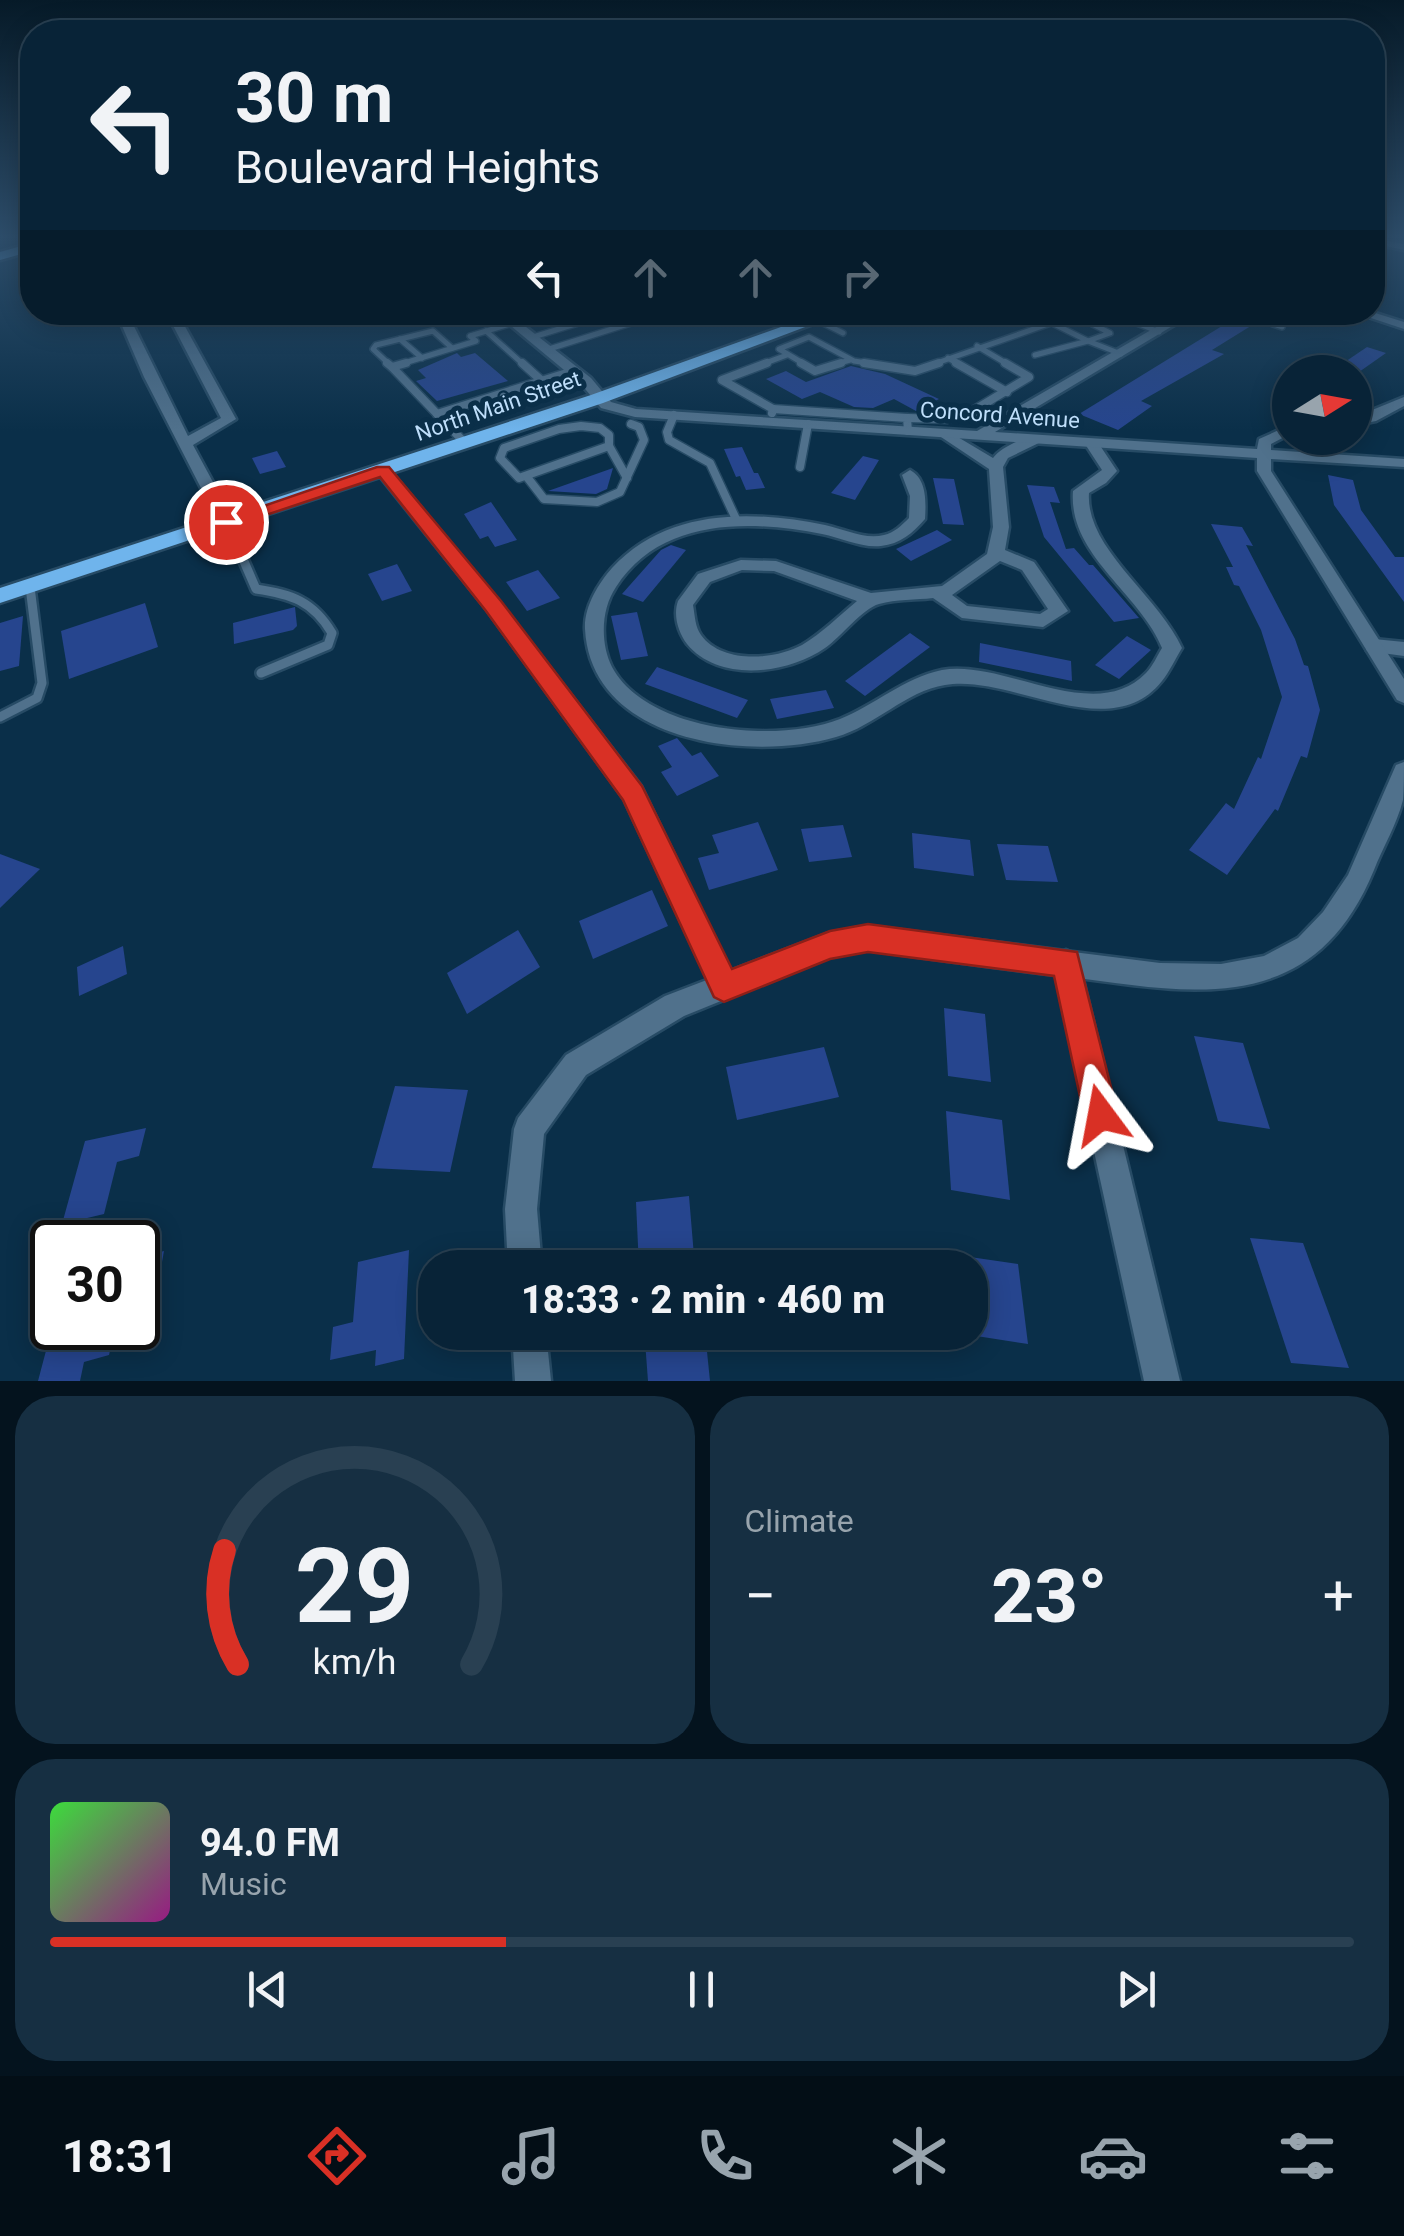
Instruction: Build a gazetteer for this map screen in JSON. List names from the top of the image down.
{
  "streets": {
    "main road": ["North Main Street"],
    "street": ["Concord Avenue"]
  },
  "crossings": [
    ["North Main Street", "Concord Avenue"]
  ],
  "north": "right",
  "page": {
    "turn": ["30 m", "Boulevard Heights"],
    "limit": "30",
    "trip": "18:33 · 2 min · 460 m",
    "tile": "Climate",
    "heat": ["−", "23°", "+"],
    "song": ["94.0 FM", "Music"],
    "tabs": "18:31",
    "gauge": ["29", "km/h"]
  }
}
